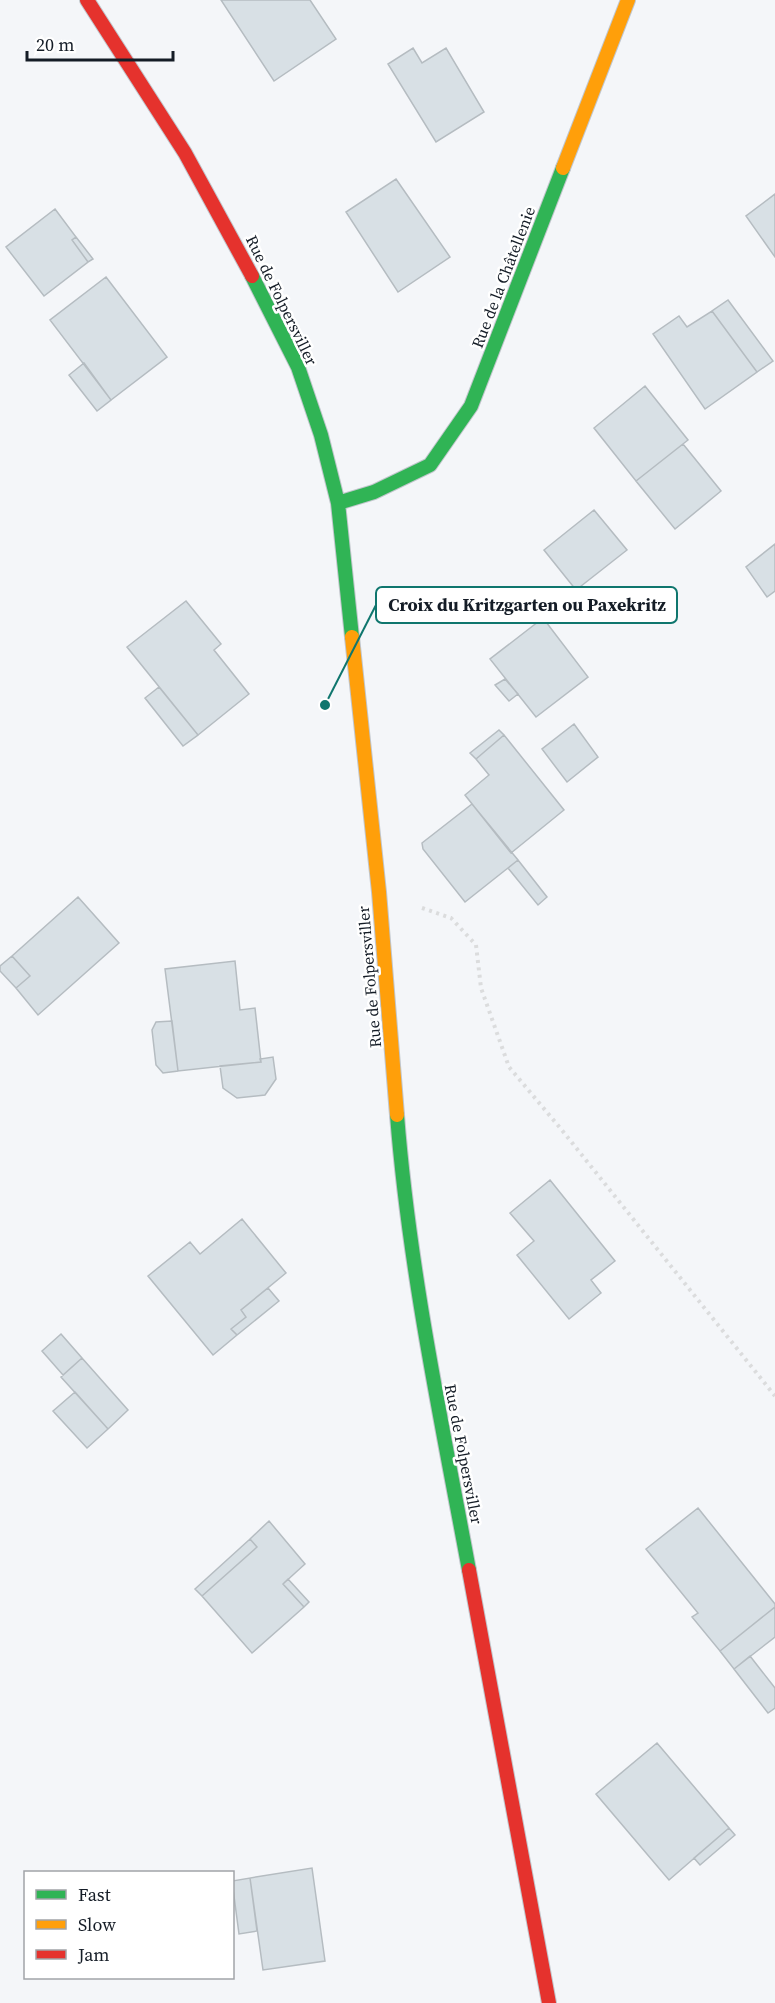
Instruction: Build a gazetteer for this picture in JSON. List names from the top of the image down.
{
  "streets": {
    "street": ["Rue de la Châtellenie", "Rue de Folpersviller"]
  },
  "crossings": [
    ["Rue de la Châtellenie", "Rue de Folpersviller"]
  ],
  "places": ["Croix du Kritzgarten ou Paxekritz"],
  "legend": ["Fast", "Slow", "Jam"],
  "scale_bar": "20 m"
}
